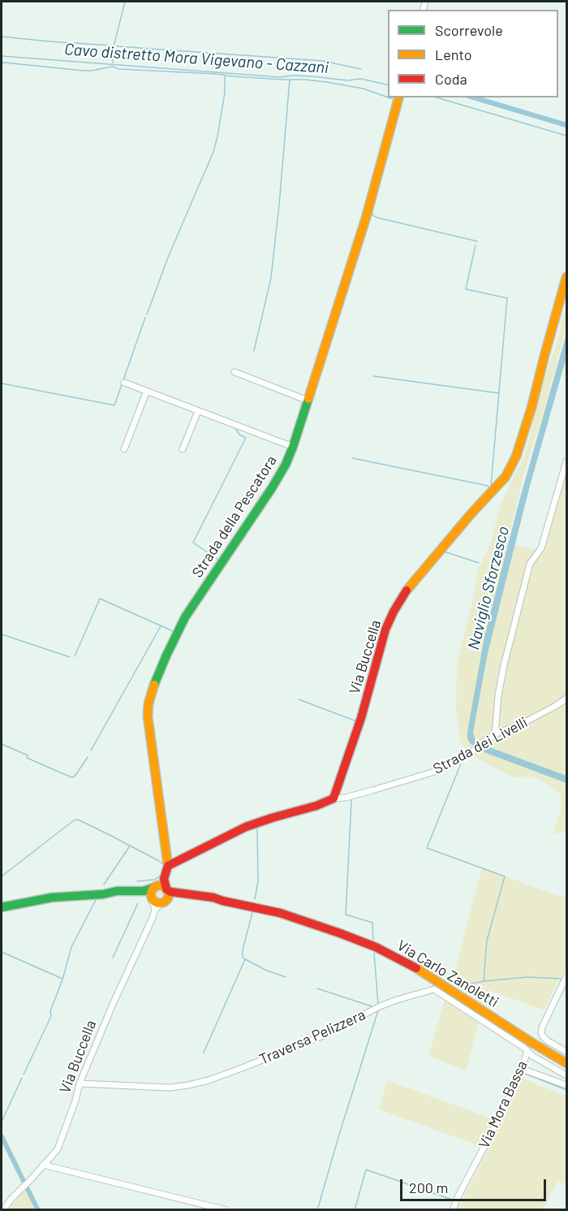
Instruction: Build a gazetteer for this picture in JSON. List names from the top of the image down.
{
  "streets": {
    "street": [
      "Strada della Pescatora",
      "Via Buccella",
      "Strada dei Livelli",
      "Via Carlo Zanoletti",
      "Traversa Pelizzera",
      "Via Mora Bassa"
    ]
  },
  "crossings": [
    ["Via Buccella", "Strada dei Livelli"],
    ["Via Buccella", "Via Carlo Zanoletti"],
    ["Via Buccella", "Traversa Pelizzera"],
    ["Traversa Pelizzera", "Via Mora Bassa"]
  ],
  "water": ["Cavo distretto Mora Vigevano - Cazzani", "Naviglio Sforzesco"],
  "legend": ["Scorrevole", "Lento", "Coda"],
  "scale_bar": "200 m"
}
